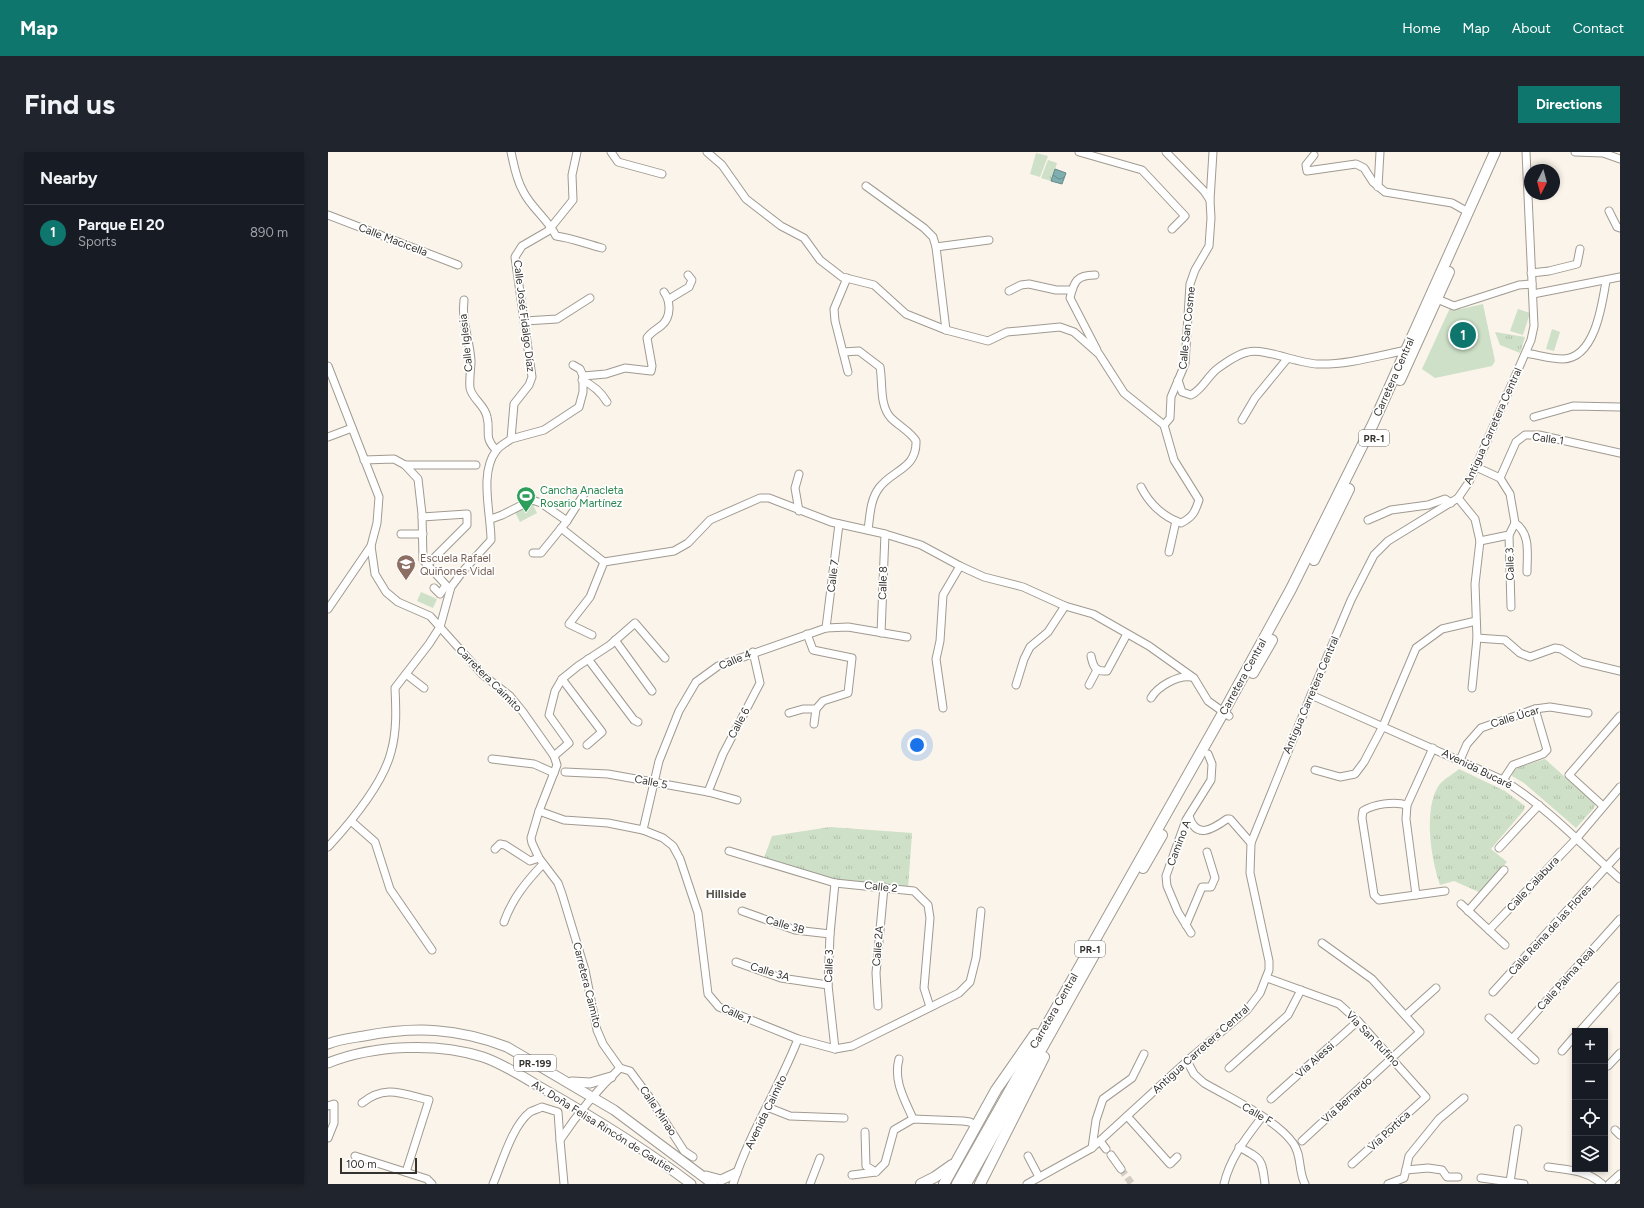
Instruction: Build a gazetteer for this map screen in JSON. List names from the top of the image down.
{
  "streets": {
    "highway": ["Carretera Central", "PR-1"],
    "main road": ["PR-199", "Av. Doña Felisa Rincón de Gautier"],
    "street": [
      "Calle Macicella",
      "Calle José Fidalgo Díaz",
      "Calle San Cosme",
      "Calle Iglesia",
      "Antigua Carretera Central",
      "Calle 1",
      "Calle 3",
      "Calle 7",
      "Calle 8",
      "Calle 4",
      "Carretera Caimito",
      "Calle Úcar",
      "Calle 6",
      "Avenida Bucaré",
      "Calle 5",
      "Camino A",
      "Calle Calabura",
      "Calle 2",
      "Calle 3B",
      "Calle Reina de las Flores",
      "Calle 2A",
      "Calle 3A",
      "Calle Palma Real",
      "Via San Rufino",
      "Vía Alessi",
      "Vía Bernardo",
      "Calle Minao",
      "Avenida Caimito",
      "Calle F",
      "Vía Portica"
    ]
  },
  "crossings": [
    ["Carretera Central", "Camino A"],
    ["Antigua Carretera Central", "Avenida Bucaré"],
    ["Antigua Carretera Central", "Via San Rufino"],
    ["Antigua Carretera Central", "Calle F"],
    ["Calle 1", "Calle 3"],
    ["Calle 1", "Calle 4"],
    ["Calle 1", "Carretera Caimito"],
    ["Calle 1", "Calle 2"],
    ["Calle 1", "Avenida Caimito"],
    ["Calle 3", "Calle 2"],
    ["Calle 3", "Calle 3B"],
    ["Calle 3", "Calle 3A"],
    ["Calle 7", "Calle 4"],
    ["Calle 8", "Calle 4"],
    ["Calle 4", "Calle 6"],
    ["Calle 4", "Calle 5"],
    ["Carretera Caimito", "Calle Minao"],
    ["Calle Úcar", "Avenida Bucaré"],
    ["Calle 6", "Calle 5"],
    ["Avenida Bucaré", "Calle Calabura"],
    ["Avenida Bucaré", "Calle Reina de las Flores"],
    ["Calle 2", "Calle 2A"],
    ["Via San Rufino", "Vía Alessi"],
    ["Via San Rufino", "Vía Bernardo"],
    ["Via San Rufino", "Vía Portica"]
  ],
  "districts": ["Hillside"],
  "places": {
    "sports": ["Cancha Anacleta Rosario Martínez"],
    "school or university": ["Escuela Rafael Quiñones Vidal"]
  },
  "scale_bar": "100 m",
  "north": "bottom",
  "page": {
    "header": "Map",
    "nav": [
      "Home",
      "Map",
      "About",
      "Contact"
    ],
    "buttons": "Directions",
    "title": "Find us",
    "heading": "Nearby",
    "list": [
      {
        "mark": "1",
        "name": "Parque El 20",
        "note": "Sports",
        "value": "890 m"
      }
    ],
    "pins": "1",
    "map_buttons": ["+", "−"],
    "scale": "100 m"
  }
}
